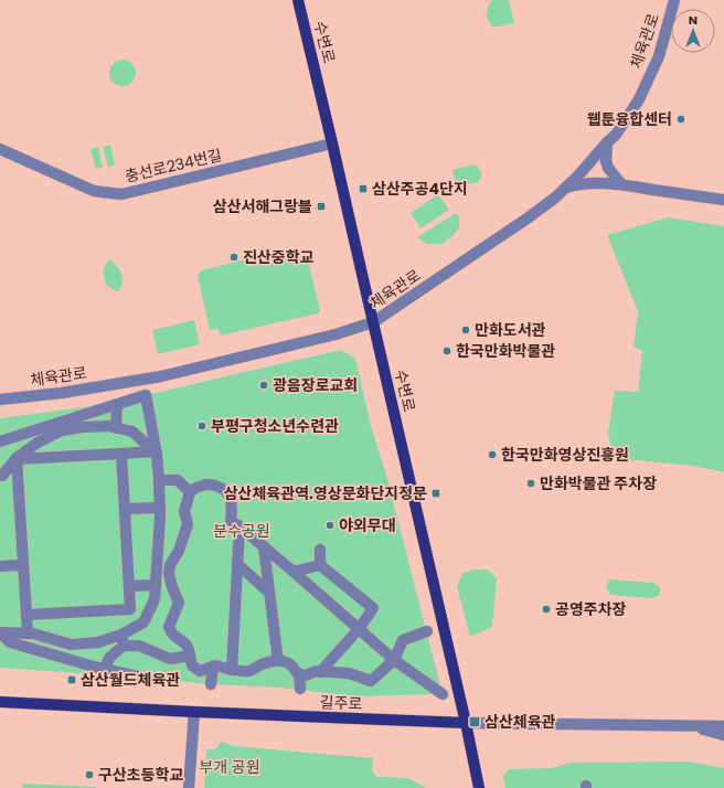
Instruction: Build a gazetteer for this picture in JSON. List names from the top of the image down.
{
  "streets": {
    "main road": ["수변로", "길주로"],
    "street": ["체육관로", "충선로234번길"]
  },
  "crossings": [
    ["체육관로", "수변로"],
    ["수변로", "충선로234번길"],
    ["수변로", "길주로"]
  ],
  "parks": ["분수공원", "부개 공원"],
  "places": {
    "other": [
      "웹툰융합센터",
      "진산중학교",
      "만화도서관",
      "한국만화박물관",
      "광음장로교회",
      "부평구청소년수련관",
      "한국만화영상진흥원",
      "만화박물관 주차장",
      "야외무대",
      "공영주차장",
      "구산초등학교"
    ],
    "transit": [
      "삼산주공4단지",
      "삼산서해그랑블",
      "삼산체육관역.영상문화단지정문",
      "삼산월드체육관",
      "삼산체육관"
    ]
  },
  "north": "top"
}
